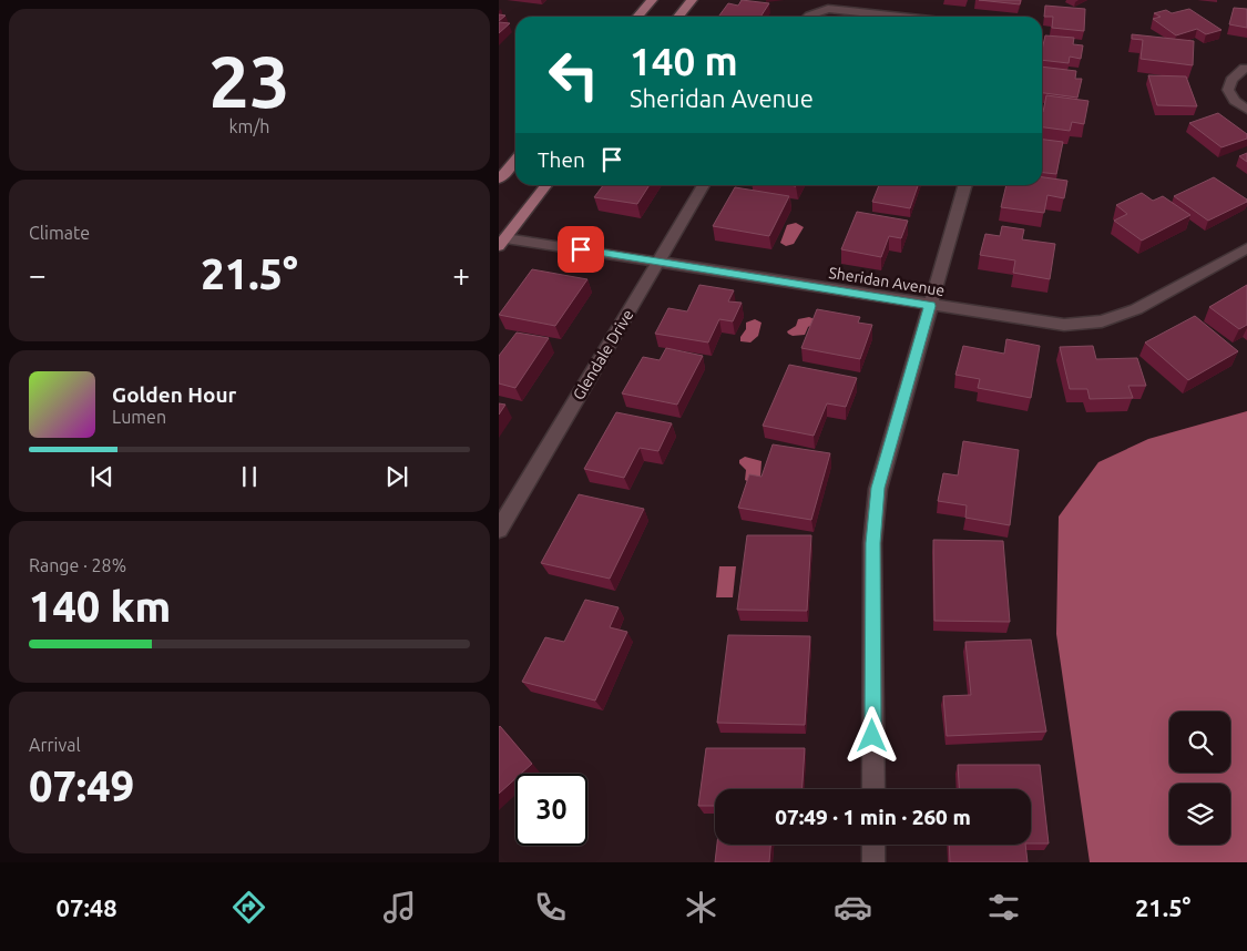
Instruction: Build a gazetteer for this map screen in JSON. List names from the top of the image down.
{
  "streets": {
    "street": ["Sheridan Avenue", "Glendale Drive"]
  },
  "crossings": [
    ["Sheridan Avenue", "Glendale Drive"]
  ],
  "page": {
    "tile": [
      ["23", "km/h"],
      "Climate",
      ["Range · 28%", "140 km"],
      ["Arrival", "07:49"]
    ],
    "turn": ["140 m", "Sheridan Avenue"],
    "then": "Then",
    "heat": ["−", "21.5°", "+"],
    "song": ["Golden Hour", "Lumen"],
    "limit": "30",
    "trip": "07:49 · 1 min · 260 m",
    "tabs": ["07:48", "21.5°"]
  }
}
